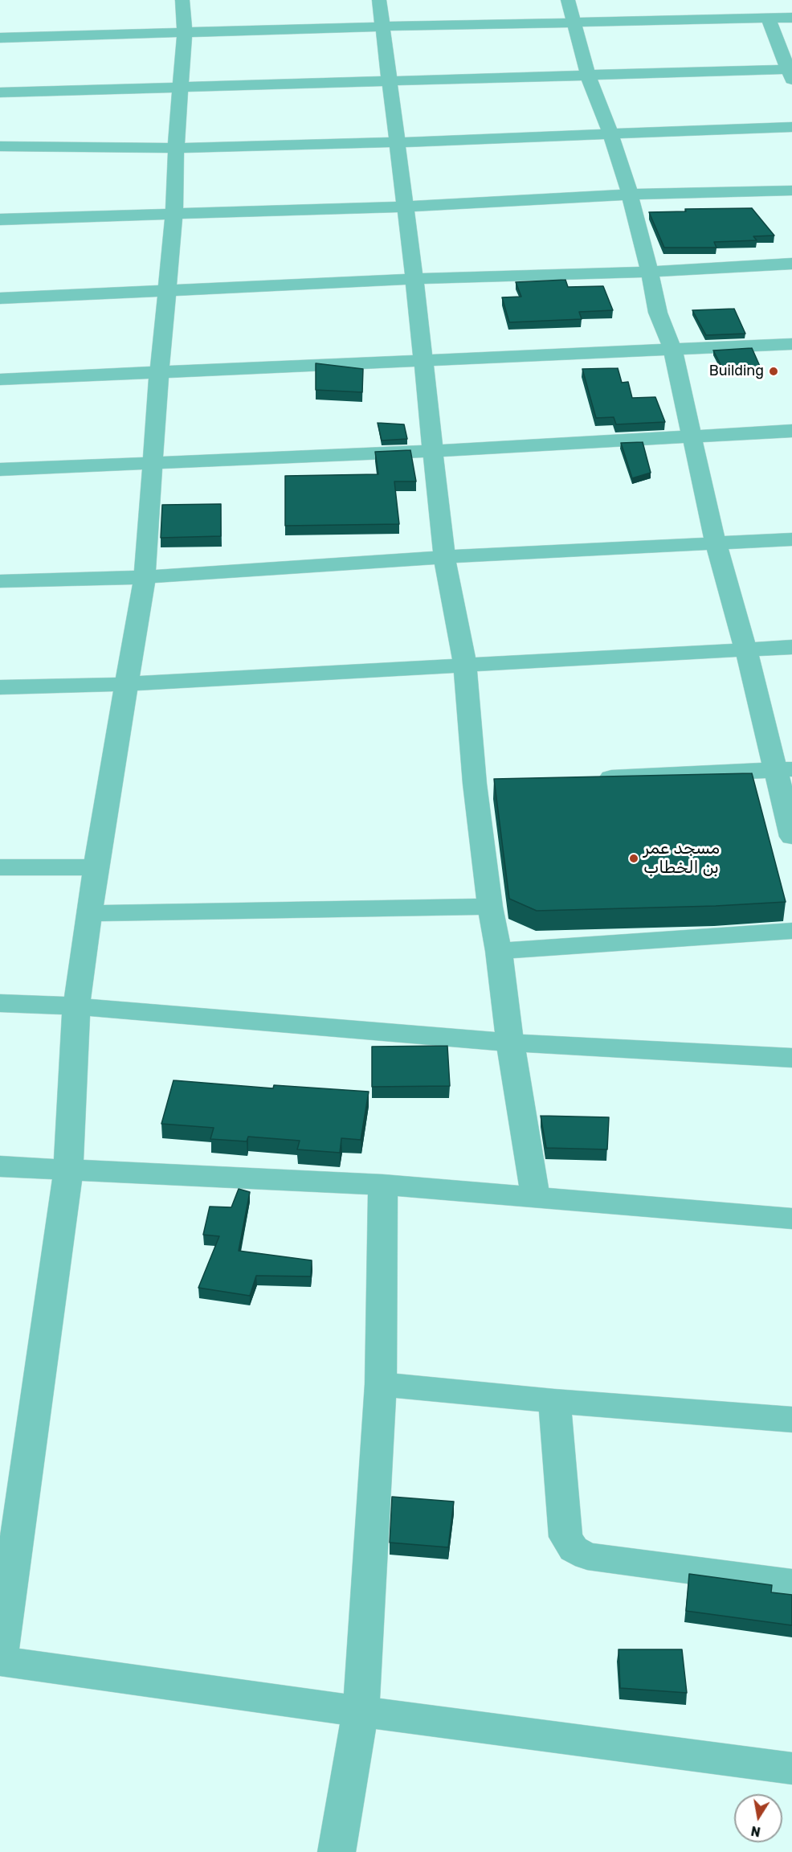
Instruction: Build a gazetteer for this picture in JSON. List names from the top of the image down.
{
  "places": ["Building", "مسجد عمر بن الخطاب"],
  "north": "bottom"
}
